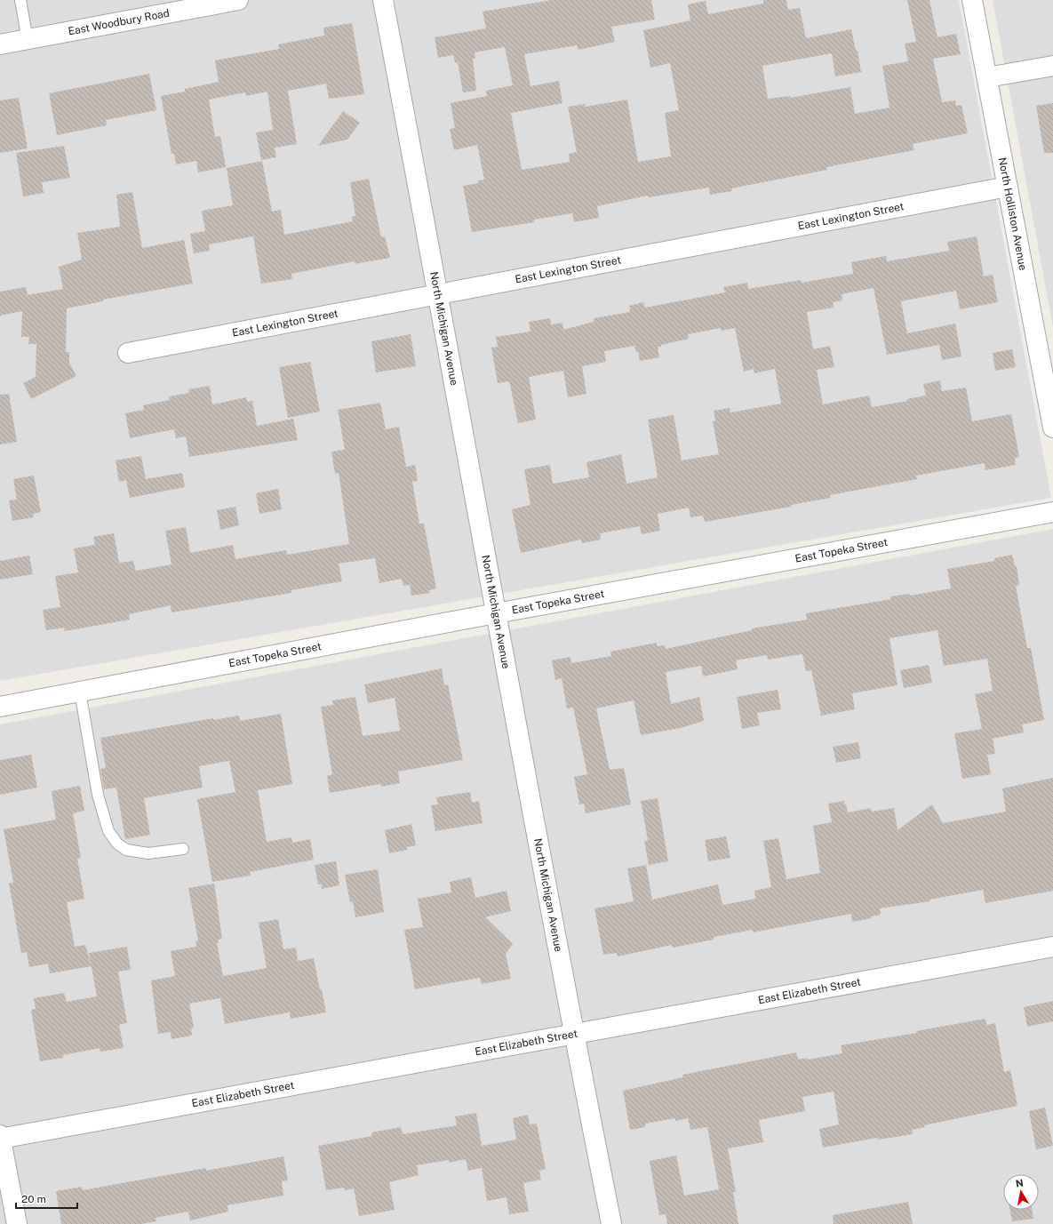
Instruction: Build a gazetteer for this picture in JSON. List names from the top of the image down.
{
  "streets": {
    "street": [
      "East Woodbury Road",
      "North Holliston Avenue",
      "East Lexington Street",
      "North Michigan Avenue",
      "East Topeka Street",
      "East Elizabeth Street"
    ]
  },
  "crossings": [
    ["North Holliston Avenue", "East Lexington Street"],
    ["East Lexington Street", "North Michigan Avenue"],
    ["North Michigan Avenue", "East Topeka Street"],
    ["North Michigan Avenue", "East Elizabeth Street"]
  ],
  "scale_bar": "20 m",
  "north": "top"
}
